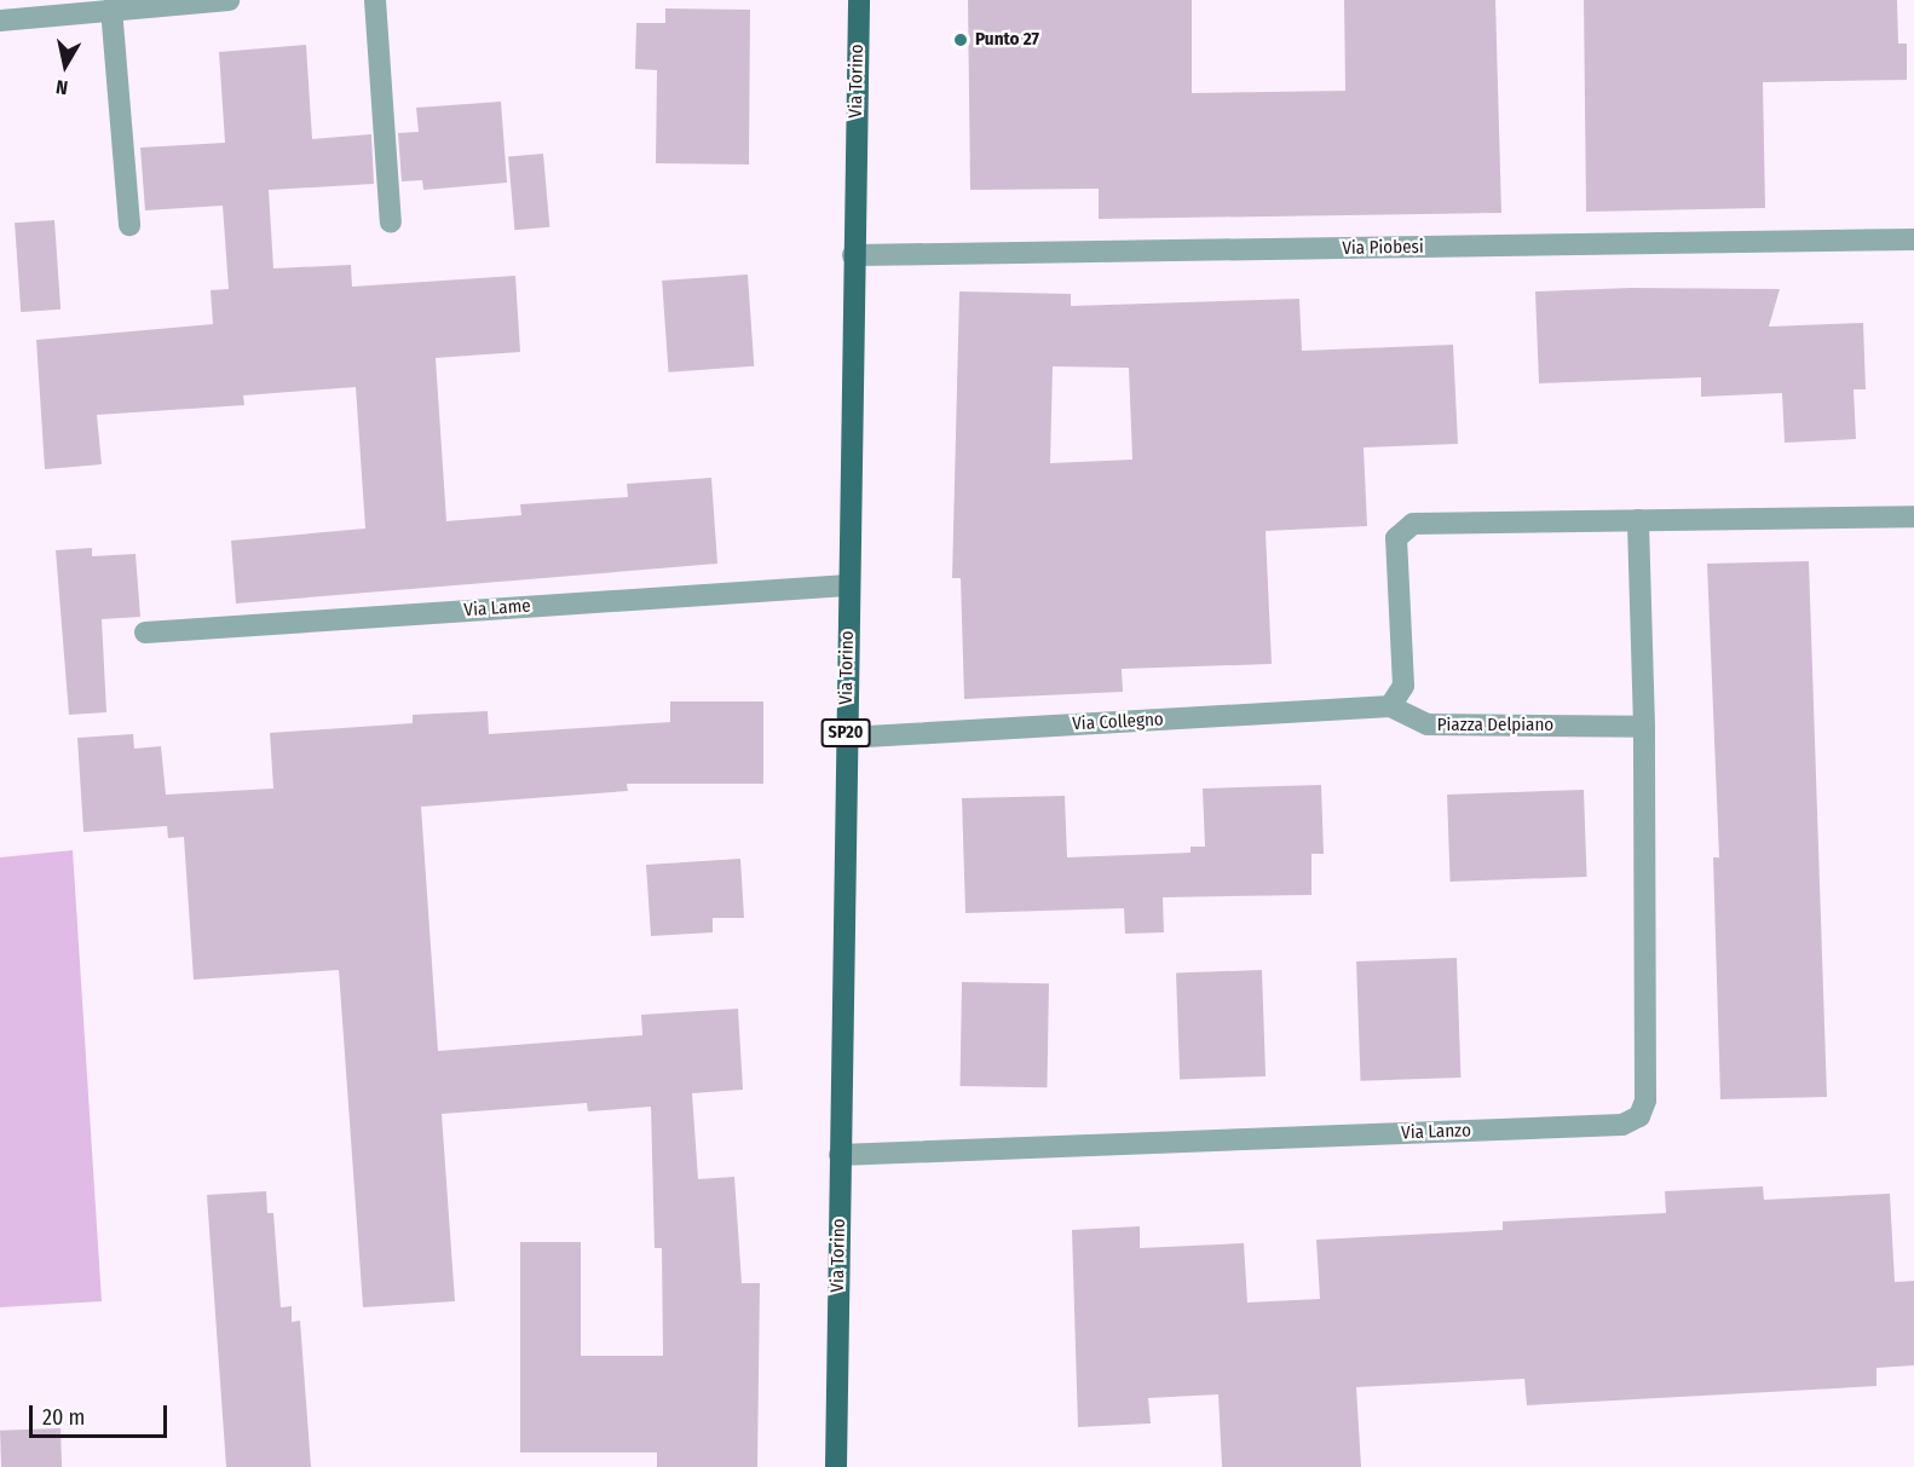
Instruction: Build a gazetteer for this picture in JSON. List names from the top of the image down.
{
  "streets": {
    "main road": ["Via Torino", "SP20"],
    "street": [
      "Via Piobesi",
      "Via Lame",
      "Via Collegno",
      "Piazza Delpiano",
      "Via Lanzo"
    ]
  },
  "crossings": [
    ["Via Torino", "Via Piobesi"],
    ["Via Torino", "Via Lame"],
    ["Via Torino", "Via Collegno"],
    ["Via Torino", "Via Lanzo"],
    ["Via Collegno", "Piazza Delpiano"],
    ["Piazza Delpiano", "Via Lanzo"]
  ],
  "places": ["Punto 27"],
  "scale_bar": "20 m",
  "north": "bottom"
}
